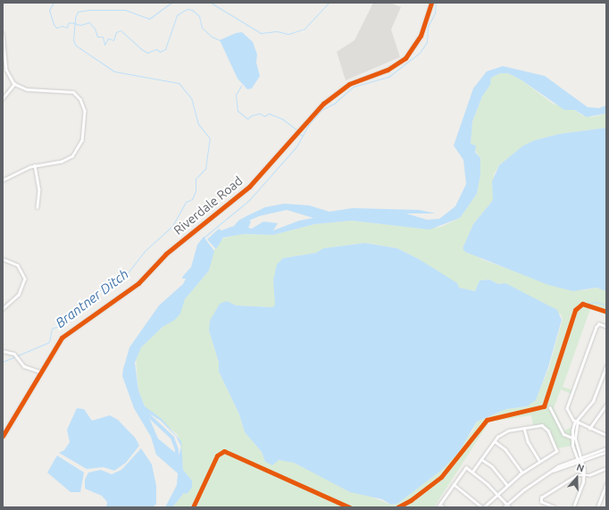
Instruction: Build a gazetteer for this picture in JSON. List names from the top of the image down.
{
  "streets": {
    "street": ["Riverdale Road"]
  },
  "water": ["Brantner Ditch"],
  "north": "top"
}
